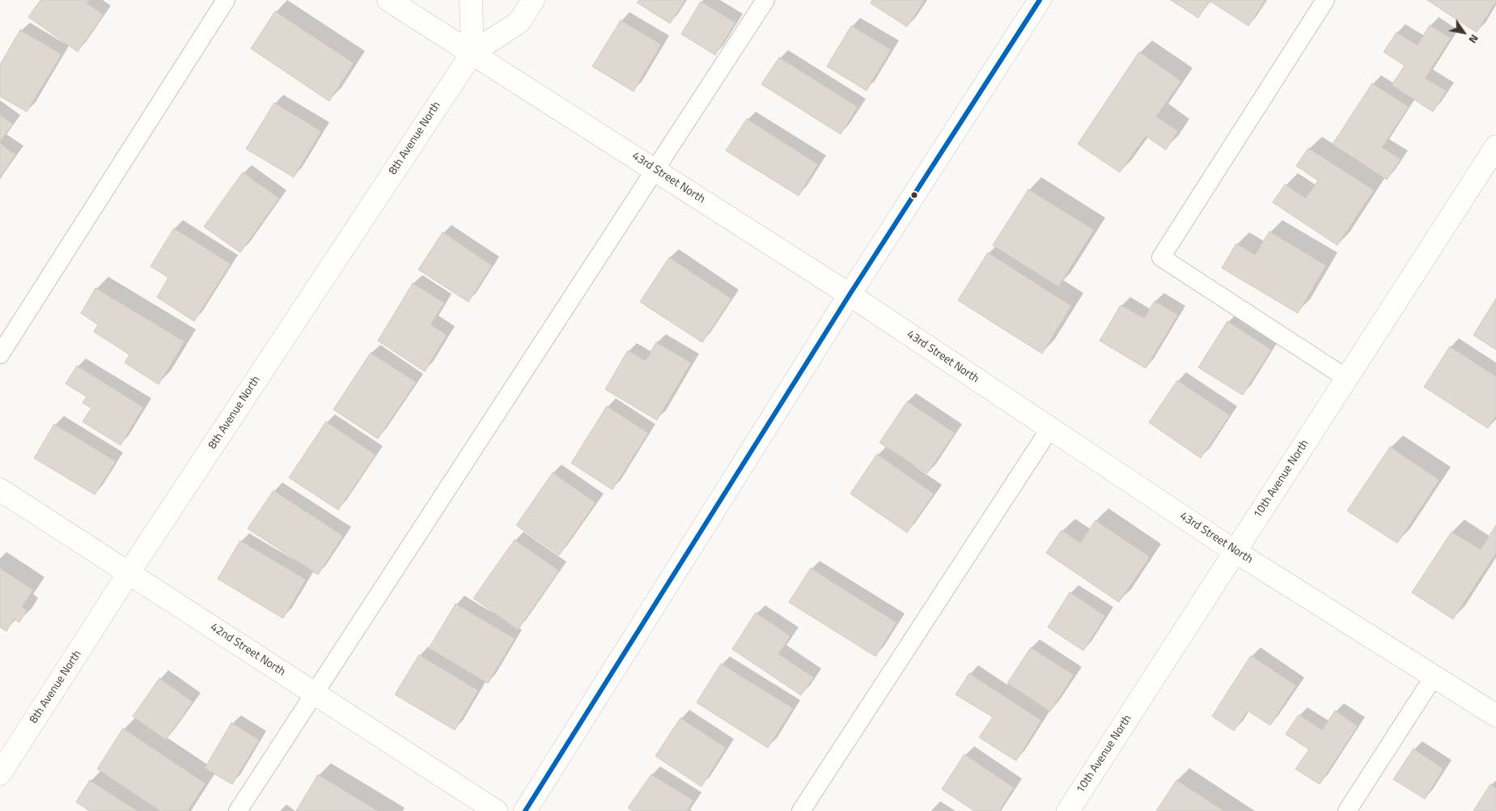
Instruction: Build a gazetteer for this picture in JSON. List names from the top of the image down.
{
  "streets": {
    "street": [
      "8th Avenue North",
      "43rd Street North",
      "10th Avenue North",
      "42nd Street North"
    ]
  },
  "crossings": [
    ["8th Avenue North", "43rd Street North"],
    ["8th Avenue North", "42nd Street North"],
    ["43rd Street North", "10th Avenue North"]
  ],
  "north": "bottom right"
}
